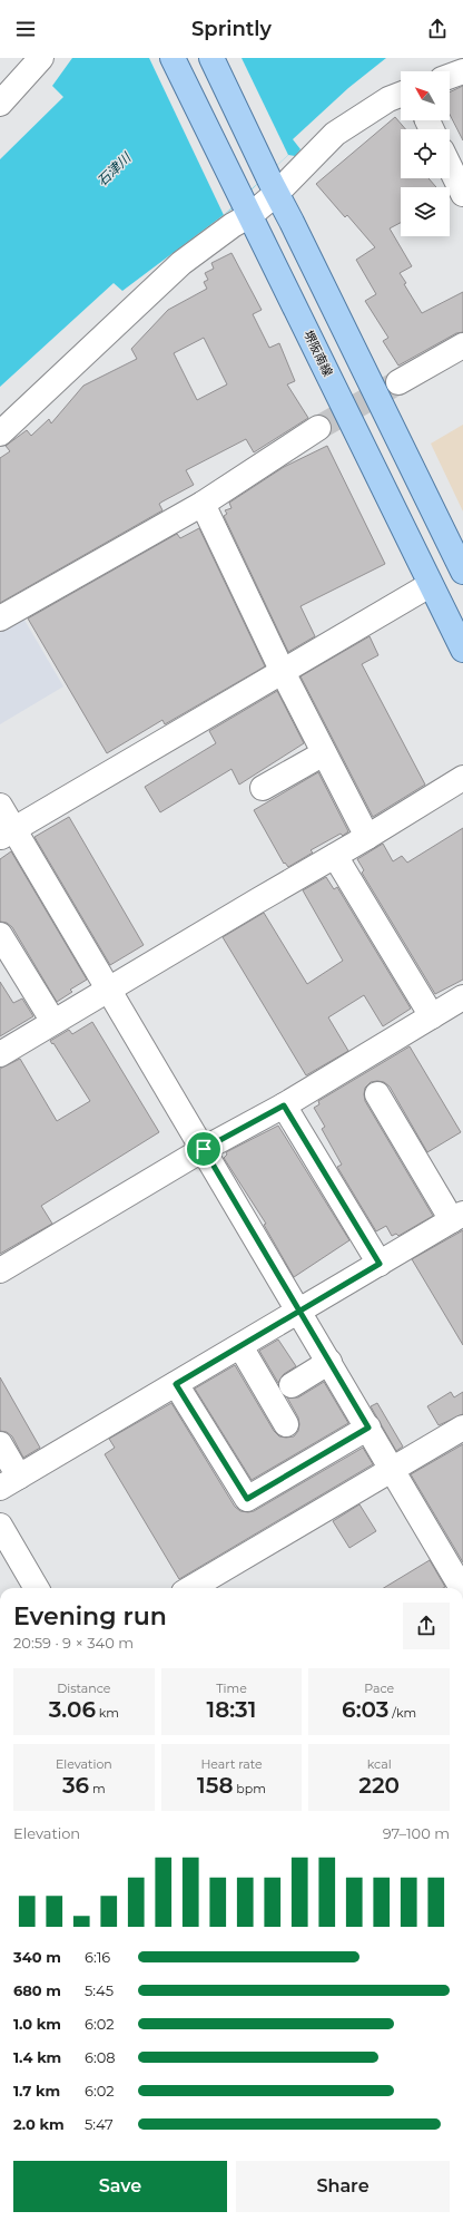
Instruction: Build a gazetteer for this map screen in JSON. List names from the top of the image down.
{
  "streets": {
    "main road": ["堺阪南線"]
  },
  "water": ["石津川"],
  "north": "top left",
  "page": {
    "header": "Sprintly",
    "heading": ["Evening run", "20:59 · 9 × 340 m"],
    "stats": [
      ["Distance", "3.06 km"],
      ["Time", "18:31"],
      ["Pace", "6:03 /km"],
      ["Elevation", "36 m"],
      ["Heart rate", "158 bpm"],
      ["kcal", "220"]
    ],
    "chart": ["Elevation", "97–100 m"],
    "list": [
      {
        "name": "340 m",
        "note": "6:16"
      },
      {
        "name": "680 m",
        "note": "5:45"
      },
      {
        "name": "1.0 km",
        "note": "6:02"
      },
      {
        "name": "1.4 km",
        "note": "6:08"
      },
      {
        "name": "1.7 km",
        "note": "6:02"
      },
      {
        "name": "2.0 km",
        "note": "5:47"
      }
    ],
    "buttons": ["Save", "Share"]
  }
}
